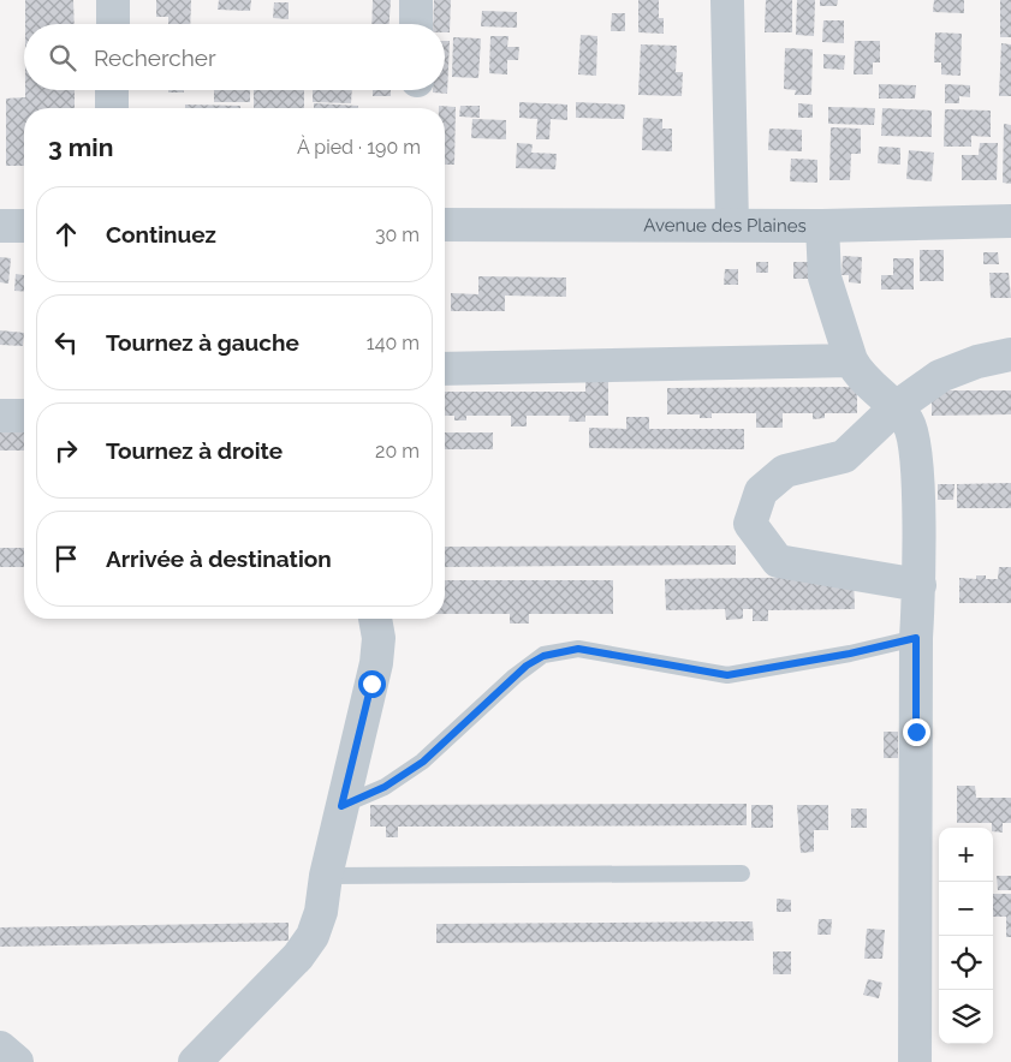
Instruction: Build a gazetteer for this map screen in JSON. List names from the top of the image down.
{
  "streets": {
    "street": ["Avenue des Plaines"]
  },
  "page": {
    "search": "Rechercher",
    "heading": ["3 min", "À pied · 190 m"],
    "list": [
      ["Continuez", "30 m"],
      ["Tournez à gauche", "140 m"],
      ["Tournez à droite", "20 m"],
      "Arrivée à destination"
    ],
    "map_buttons": ["+", "−"]
  }
}
